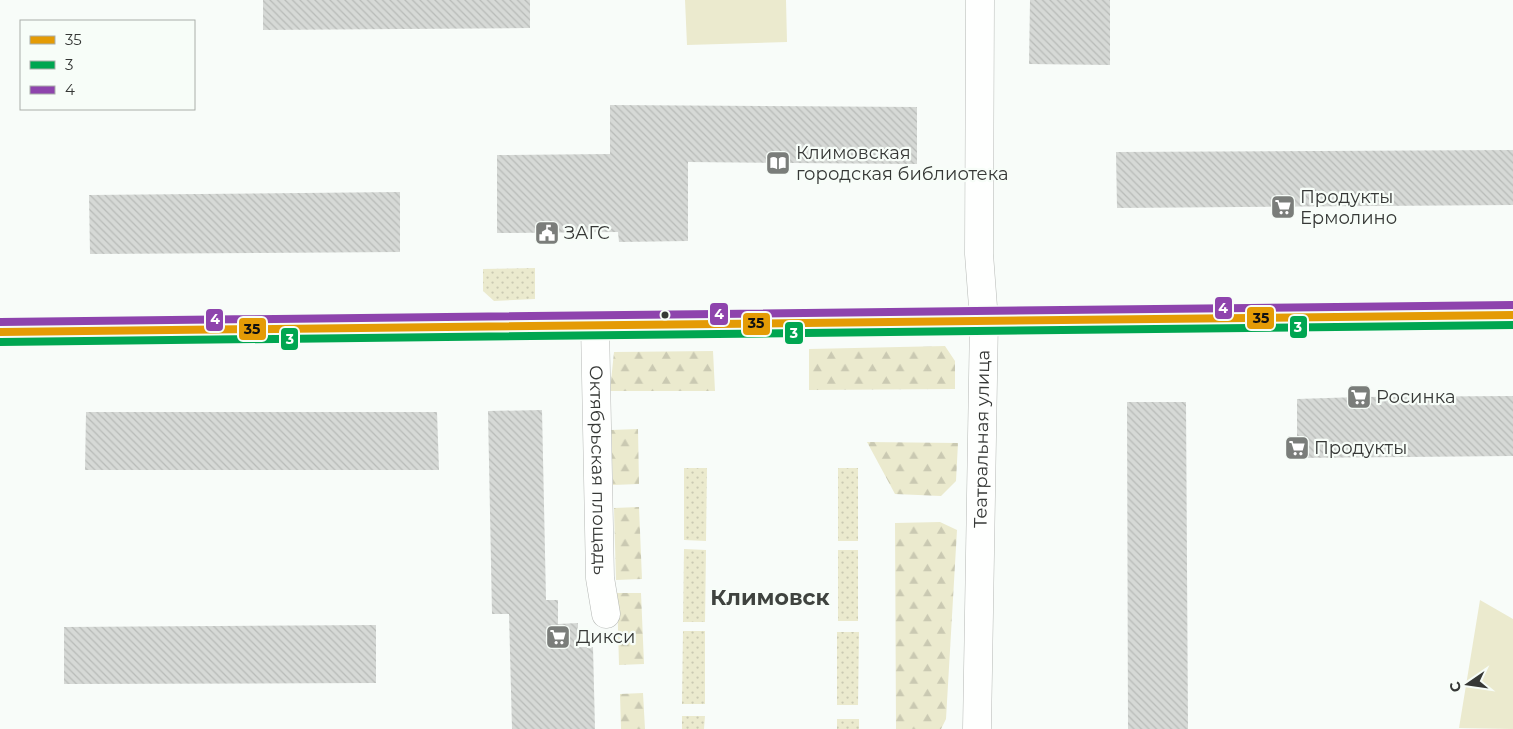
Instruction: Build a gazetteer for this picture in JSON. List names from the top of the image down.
{
  "streets": {
    "main road": ["Театральная улица", "Октябрьская площадь"]
  },
  "districts": ["Климовск"],
  "places": {
    "library": ["Климовская городская библиотека"],
    "supermarket": [
      "Продукты Ермолино",
      "Росинка",
      "Продукты",
      "Дикси"
    ],
    "public building": ["ЗАГС"]
  },
  "lines": ["transit line 4", "transit line 35", "transit line 3"],
  "legend": ["35", "3", "4"],
  "north": "left"
}
